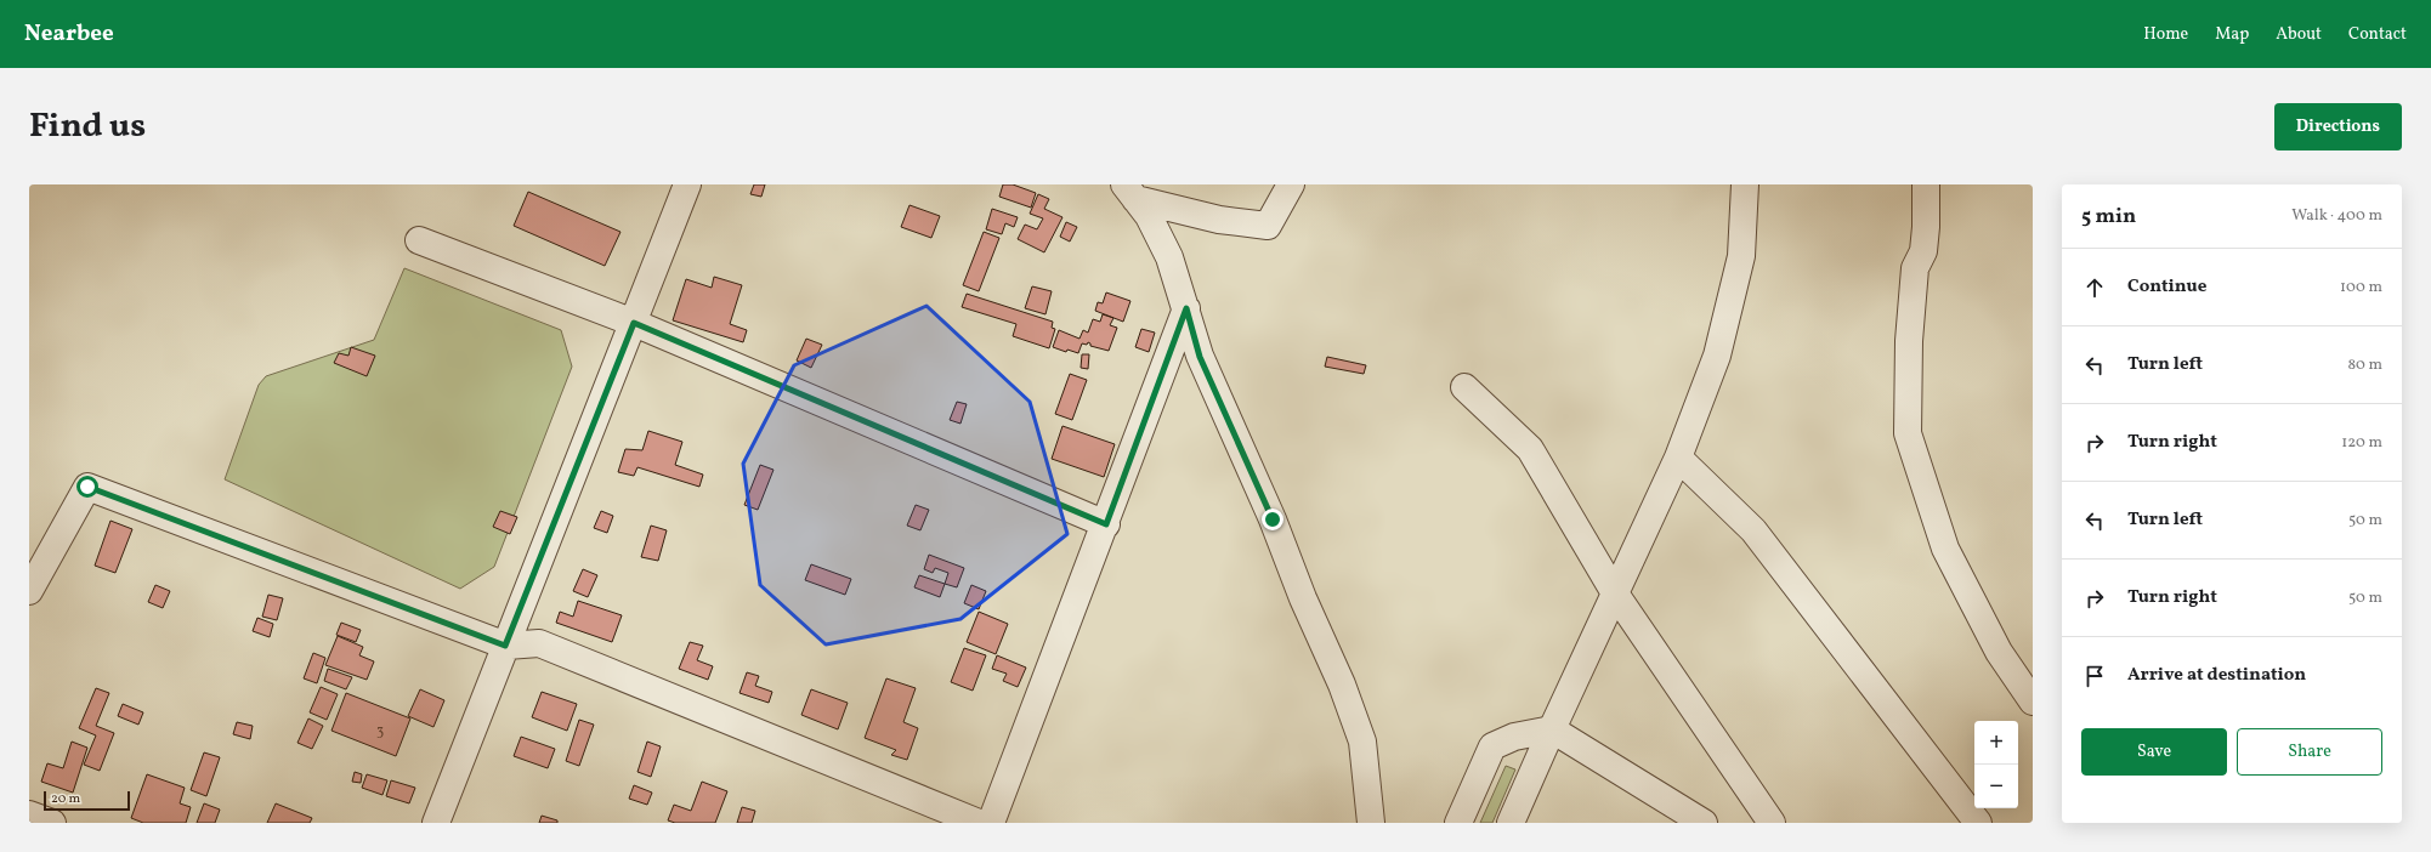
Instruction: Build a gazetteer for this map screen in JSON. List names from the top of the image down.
{
  "house_numbers": ["3"],
  "scale_bar": "20 m",
  "page": {
    "header": "Nearbee",
    "nav": [
      "Home",
      "Map",
      "About",
      "Contact"
    ],
    "title": "Find us",
    "buttons": [
      "Directions",
      ["Save", "Share"]
    ],
    "heading": ["5 min", "Walk · 400 m"],
    "list": [
      ["Continue", "100 m"],
      ["Turn left", "80 m"],
      ["Turn right", "120 m"],
      ["Turn left", "50 m"],
      ["Turn right", "50 m"],
      "Arrive at destination"
    ],
    "map_buttons": ["+", "−"],
    "scale": "20 m"
  }
}
